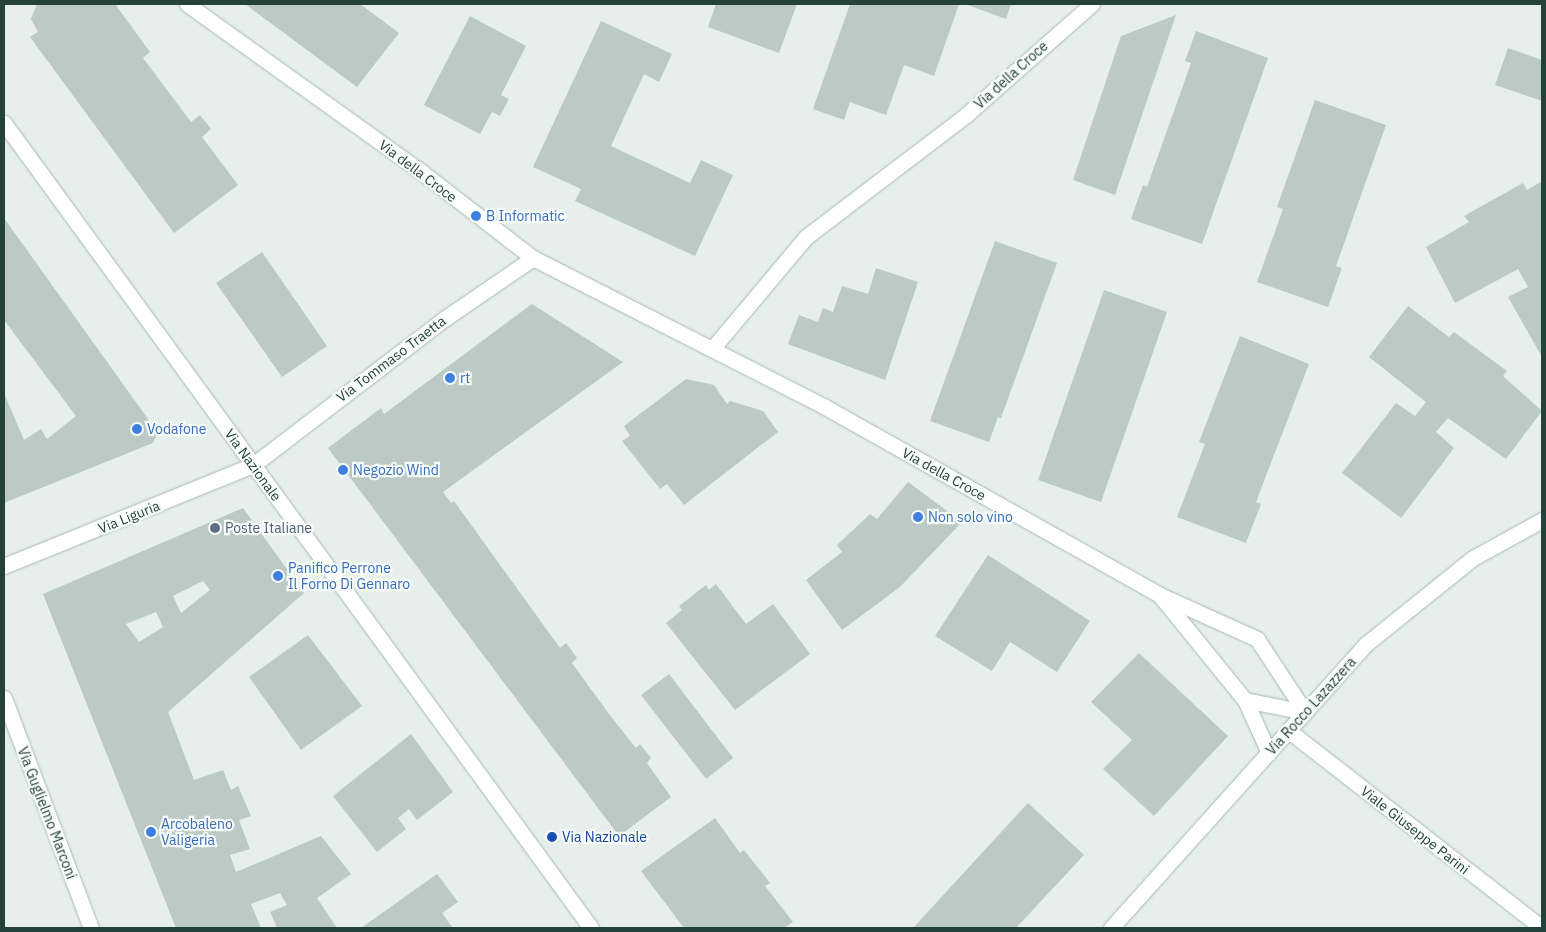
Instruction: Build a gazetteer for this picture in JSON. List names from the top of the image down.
{
  "streets": {
    "street": [
      "Via della Croce",
      "Via Tommaso Traetta",
      "Via Nazionale",
      "Via Liguria",
      "Via Rocco Lazazzera",
      "Via Guglielmo Marconi",
      "Viale Giuseppe Parini"
    ]
  },
  "crossings": [
    ["Via della Croce", "Via Tommaso Traetta"],
    ["Via della Croce", "Via Rocco Lazazzera"],
    ["Via Tommaso Traetta", "Via Nazionale"],
    ["Via Tommaso Traetta", "Via Liguria"],
    ["Via Nazionale", "Via Liguria"],
    ["Via Rocco Lazazzera", "Viale Giuseppe Parini"]
  ],
  "places": [
    "B Informatic",
    "rt",
    "Vodafone",
    "Negozio Wind",
    "Non solo vino",
    "Poste Italiane",
    "Panifico Perrone Il Forno Di Gennaro",
    "Arcobaleno Valigeria",
    "Via Nazionale"
  ]
}
